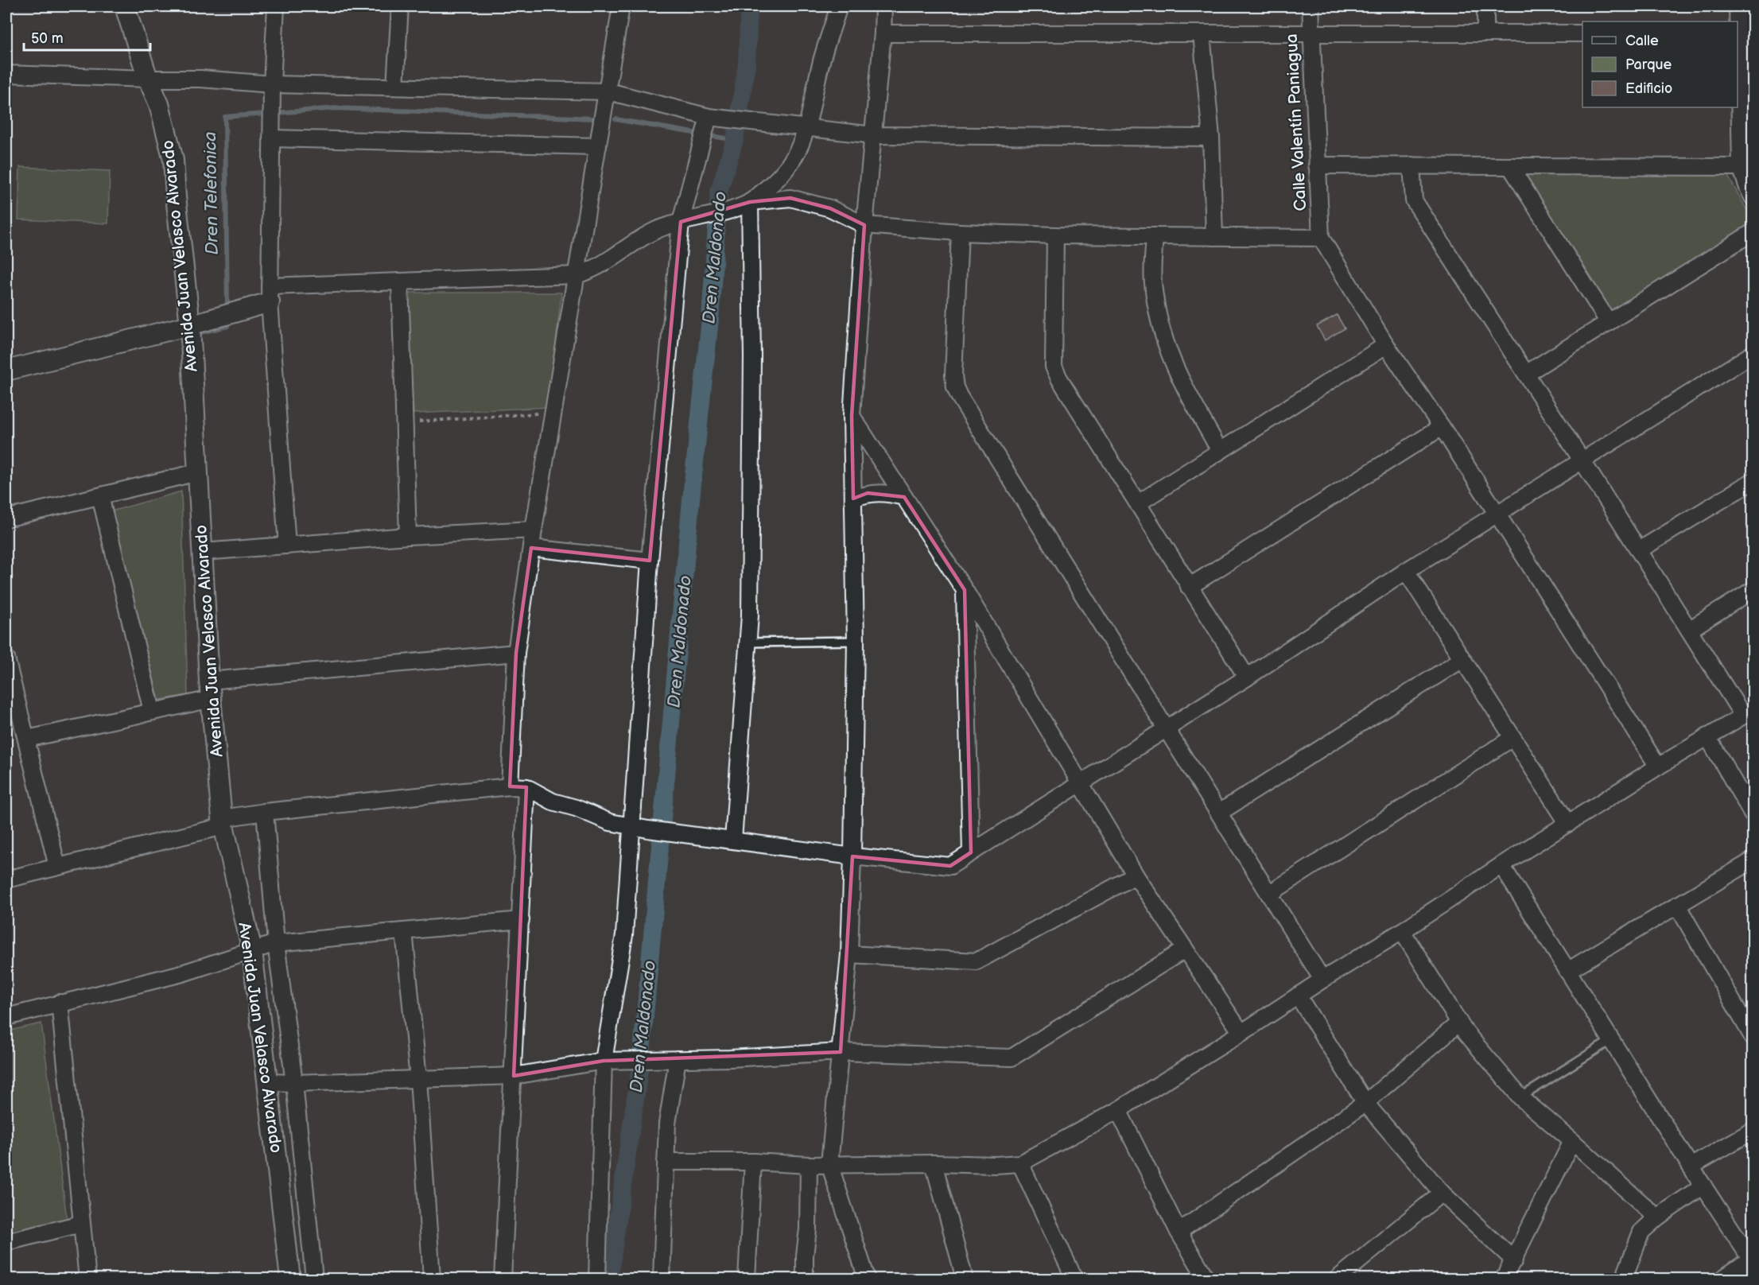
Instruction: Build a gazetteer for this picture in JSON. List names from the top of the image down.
{
  "streets": {
    "street": ["Calle Valentín Paniagua", "Avenida Juan Velasco Alvarado"]
  },
  "water": ["Dren Telefonica", "Dren Maldonado"],
  "legend": ["Calle", "Parque", "Edificio"],
  "scale_bar": "50 m"
}
